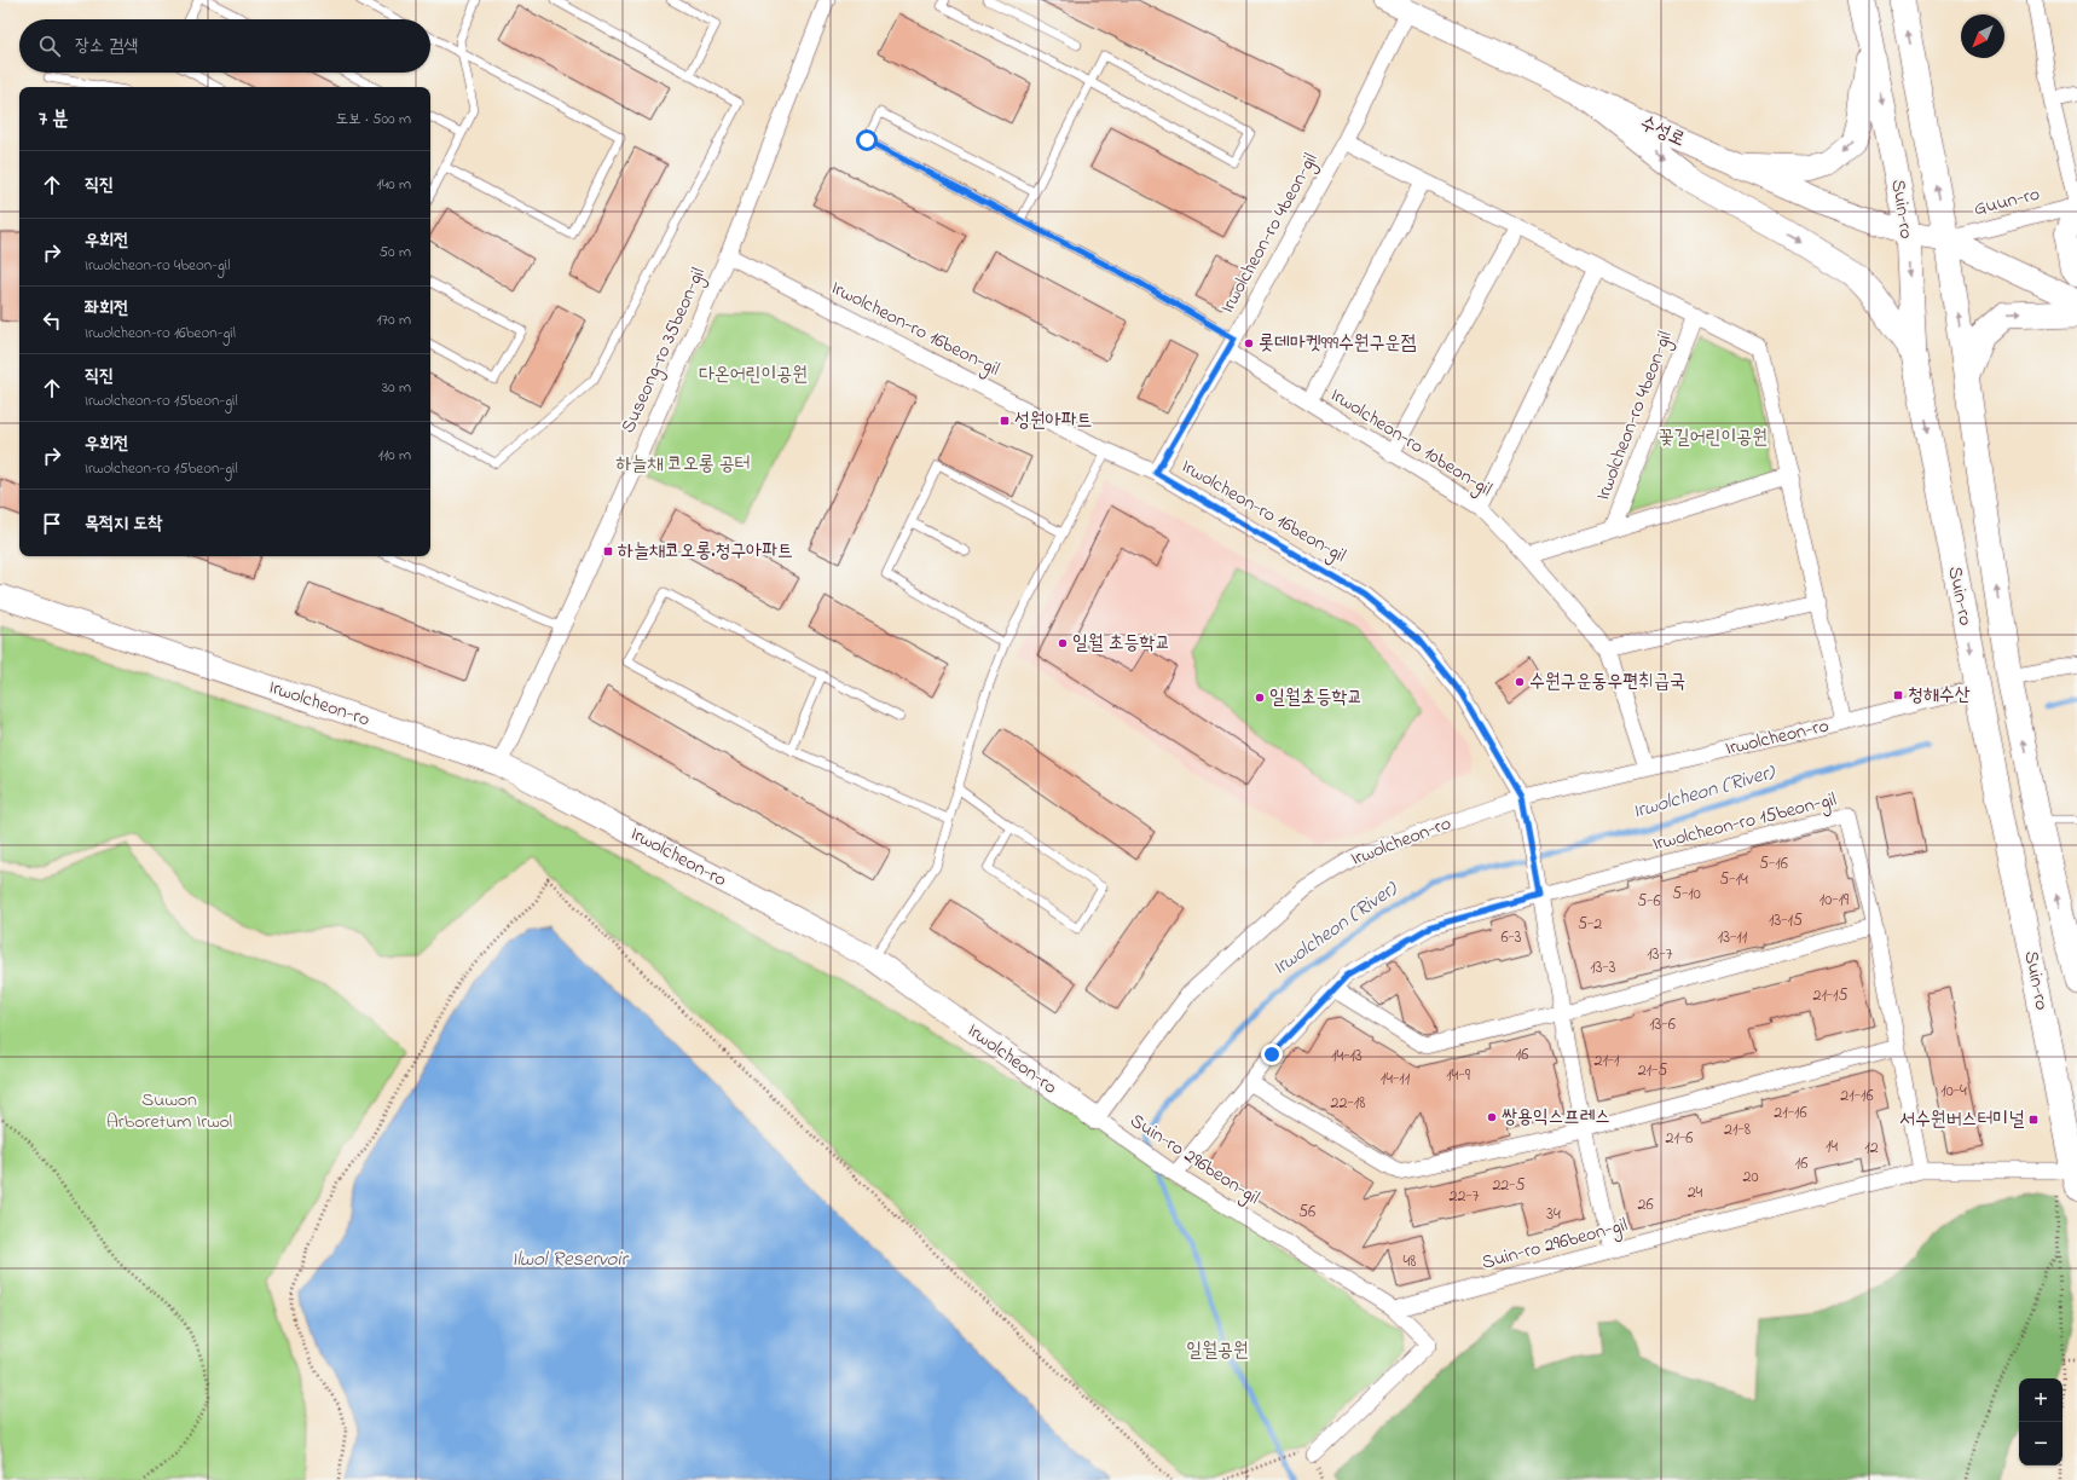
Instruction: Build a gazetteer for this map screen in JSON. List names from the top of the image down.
{
  "streets": {
    "main road": ["Suin-ro"],
    "street": [
      "수성로",
      "Guun-ro",
      "Irwolcheon-ro 4beon-gil",
      "Irwolcheon-ro 16beon-gil",
      "Suseong-ro 35beon-gil",
      "Irwolcheon-ro 10beon-gil",
      "Irwolcheon-ro",
      "Irwolcheon-ro 15beon-gil",
      "Suin-ro 296beon-gil"
    ]
  },
  "crossings": [
    ["수성로", "Guun-ro"],
    ["수성로", "Suin-ro"],
    ["Guun-ro", "Suin-ro"],
    ["Suin-ro", "Irwolcheon-ro"],
    ["Suin-ro", "Suin-ro 296beon-gil"],
    ["Irwolcheon-ro 4beon-gil", "Irwolcheon-ro 16beon-gil"],
    ["Irwolcheon-ro 4beon-gil", "Irwolcheon-ro 10beon-gil"],
    ["Irwolcheon-ro 4beon-gil", "Irwolcheon-ro"],
    ["Irwolcheon-ro 16beon-gil", "Suseong-ro 35beon-gil"],
    ["Irwolcheon-ro 16beon-gil", "Irwolcheon-ro"],
    ["Suseong-ro 35beon-gil", "Irwolcheon-ro"],
    ["Irwolcheon-ro 10beon-gil", "Irwolcheon-ro"],
    ["Irwolcheon-ro", "Suin-ro 296beon-gil"],
    ["Irwolcheon-ro 15beon-gil", "Suin-ro 296beon-gil"]
  ],
  "water": ["Irwolcheon (River)", "Ilwol Reservoir"],
  "parks": [
    "다온어린이공원",
    "꽃길어린이공원",
    "하늘채 코오롱 공터",
    "Suwon Arboretum Irwol",
    "일월공원"
  ],
  "places": {
    "other": [
      "롯데마켓999수원구운점",
      "일월 초등학교",
      "수원구운동우편취급국",
      "일월초등학교",
      "쌍용익스프레스"
    ],
    "transit": [
      "성원아파트",
      "하늘채코오롱.청구아파트",
      "청해수산",
      "서수원버스터미널"
    ]
  },
  "house_numbers": [
    "5-16",
    "5-14",
    "5-10",
    "10-19",
    "5-6",
    "13-15",
    "5-2",
    "6-3",
    "13-11",
    "13-7",
    "13-3",
    "21-15",
    "13-6",
    "16",
    "14-13",
    "21-1",
    "21-5",
    "14-9",
    "14-11",
    "10-4",
    "21-16",
    "22-18",
    "21-16",
    "21-8",
    "21-6",
    "14",
    "12",
    "16",
    "20",
    "22-5",
    "24",
    "22-7",
    "26",
    "56",
    "34",
    "48"
  ],
  "north": "bottom left",
  "page": {
    "search": "장소 검색",
    "heading": ["7 분", "도보 · 500 m"],
    "list": [
      ["직진", "140 m"],
      ["우회전", "Irwolcheon-ro 4beon-gil", "50 m"],
      ["좌회전", "Irwolcheon-ro 16beon-gil", "170 m"],
      ["직진", "Irwolcheon-ro 15beon-gil", "30 m"],
      ["우회전", "Irwolcheon-ro 15beon-gil", "110 m"],
      "목적지 도착"
    ],
    "map_buttons": ["+", "−"]
  }
}
